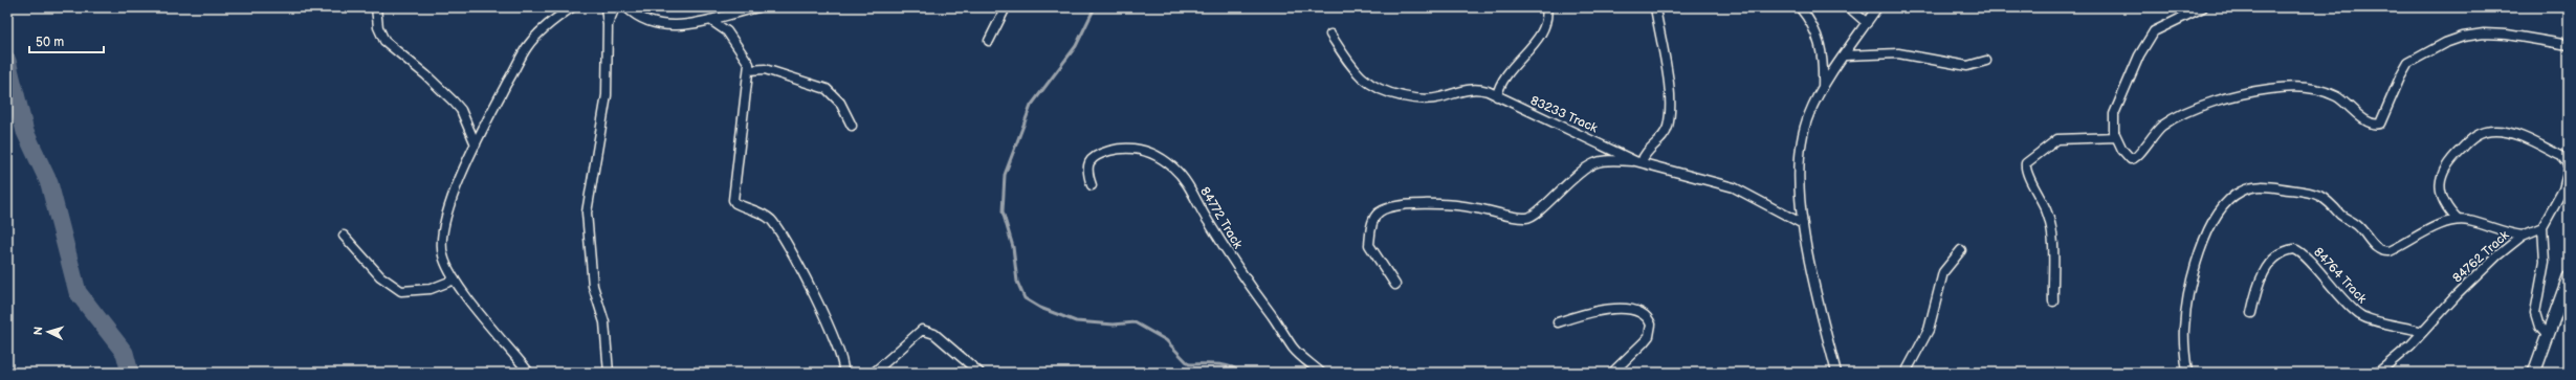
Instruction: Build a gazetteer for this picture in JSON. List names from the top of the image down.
{
  "streets": {
    "street": [
      "83233 Track",
      "84772 Track",
      "84762 Track",
      "84764 Track"
    ]
  },
  "crossings": [
    ["84762 Track", "84764 Track"]
  ],
  "scale_bar": "50 m",
  "north": "left"
}
